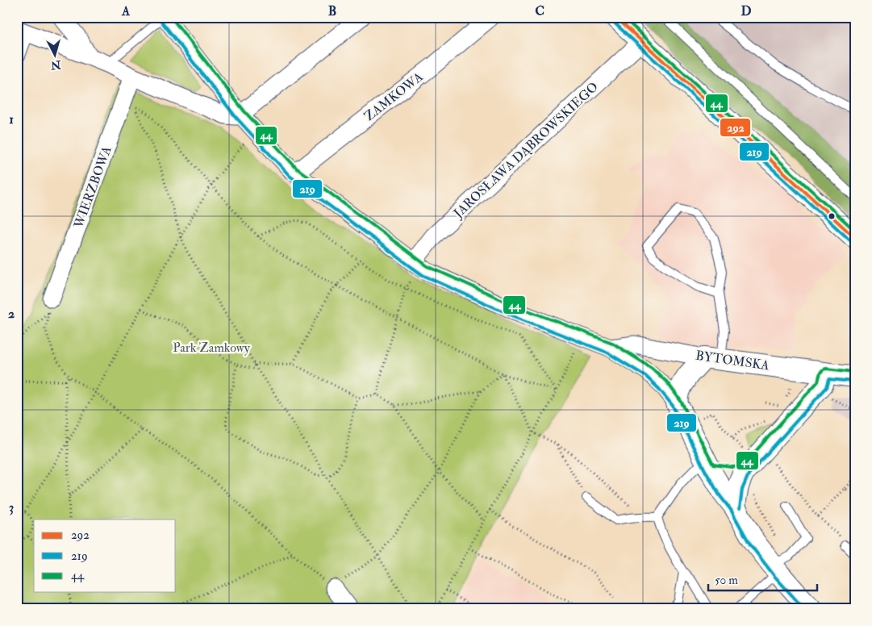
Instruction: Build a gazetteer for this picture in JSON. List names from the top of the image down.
{
  "streets": {
    "street": [
      "ZAMKOWA",
      "JAROSŁAWA DĄBROWSKIEGO",
      "WIERZBOWA",
      "BYTOMSKA"
    ]
  },
  "crossings": [
    ["ZAMKOWA", "BYTOMSKA"],
    ["JAROSŁAWA DĄBROWSKIEGO", "BYTOMSKA"]
  ],
  "parks": ["Park Zamkowy"],
  "lines": ["transit line 292", "transit line 44", "transit line 219"],
  "legend": ["292", "219", "44"],
  "scale_bar": "50 m",
  "north": "bottom",
  "grid": {
    "columns": [
      "A",
      "B",
      "C",
      "D"
    ],
    "rows": ["1", "2", "3"]
  }
}
